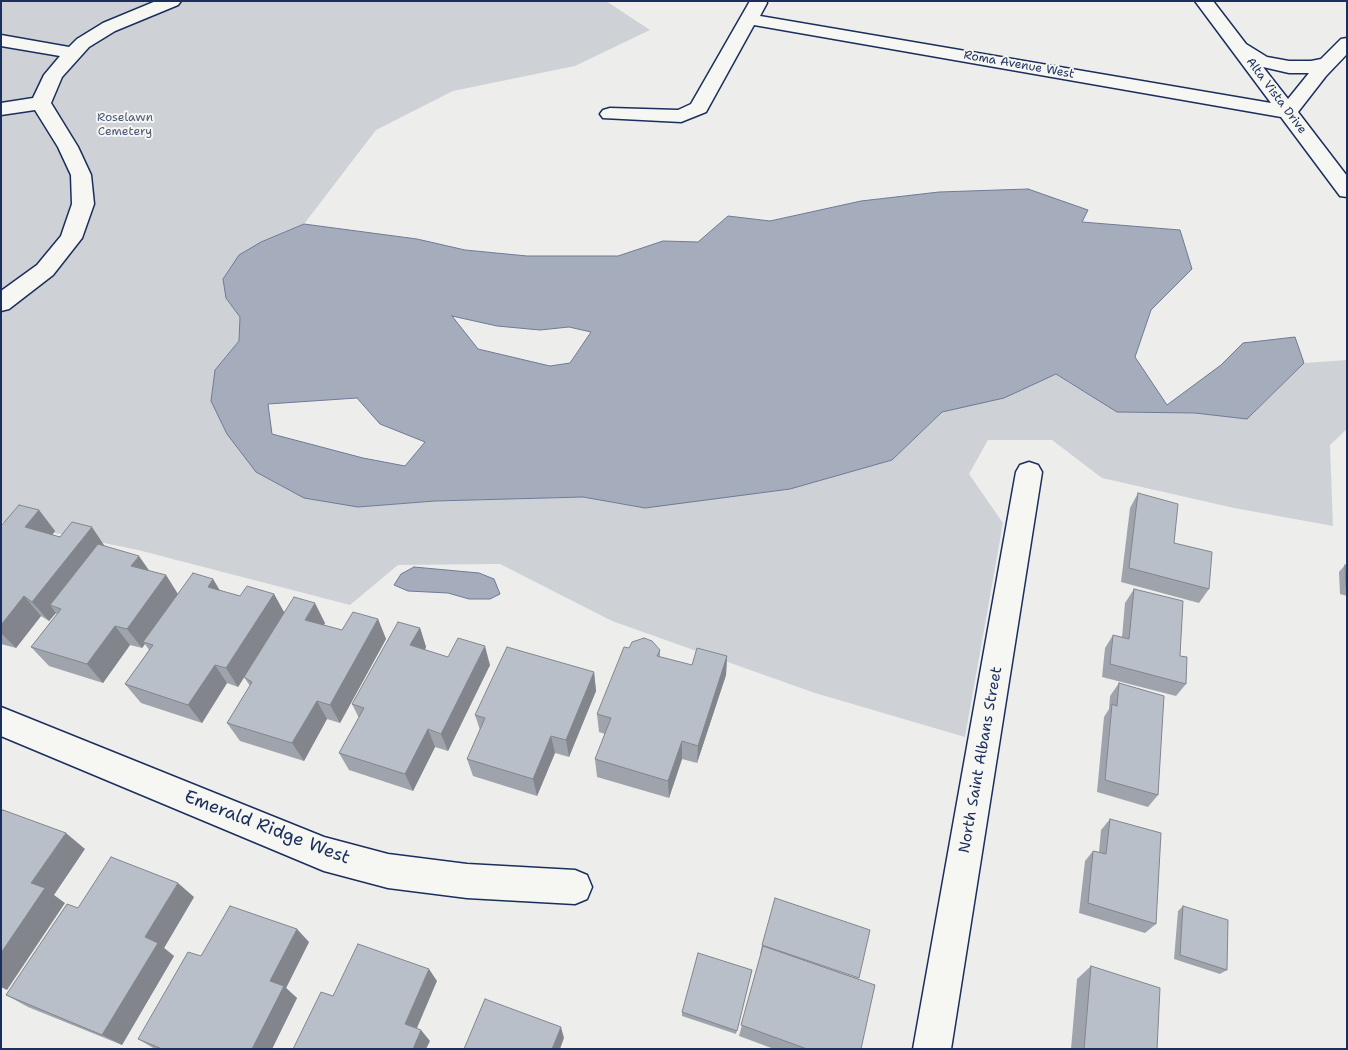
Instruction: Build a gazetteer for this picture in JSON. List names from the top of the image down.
{
  "streets": {
    "street": [
      "Roma Avenue West",
      "Alta Vista Drive",
      "North Saint Albans Street",
      "Emerald Ridge West"
    ]
  },
  "crossings": [
    ["Roma Avenue West", "Alta Vista Drive"]
  ],
  "parks": ["Roselawn Cemetery"]
}
